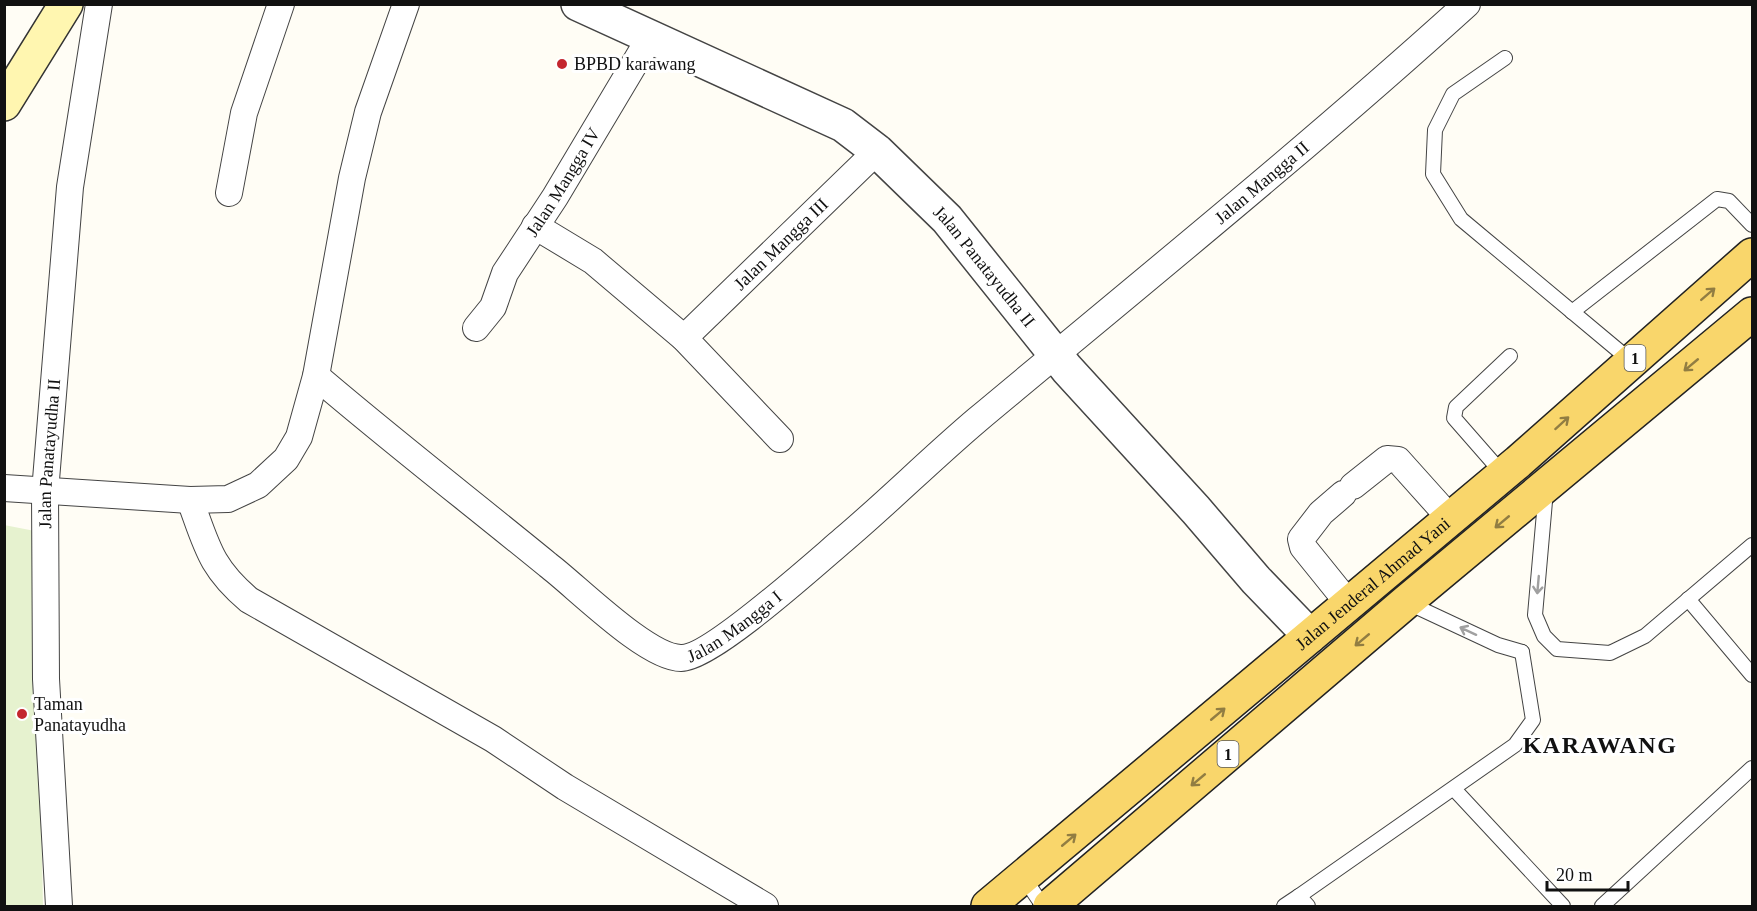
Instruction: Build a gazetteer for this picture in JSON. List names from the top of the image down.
{
  "streets": {
    "main road": ["1", "Jalan Jenderal Ahmad Yani"],
    "street": [
      "Jalan Mangga II",
      "Jalan Mangga IV",
      "Jalan Mangga III",
      "Jalan Panatayudha II",
      "Jalan Mangga I"
    ]
  },
  "crossings": [
    ["Jalan Mangga II", "Jalan Panatayudha II"],
    ["Jalan Mangga II", "Jalan Mangga I"],
    ["Jalan Mangga IV", "Jalan Panatayudha II"],
    ["Jalan Mangga III", "Jalan Panatayudha II"],
    ["Jalan Panatayudha II", "Jalan Jenderal Ahmad Yani"],
    ["Jalan Panatayudha II", "Jalan Mangga I"]
  ],
  "districts": ["KARAWANG"],
  "places": ["BPBD karawang", "Taman Panatayudha"],
  "scale_bar": "20 m"
}
